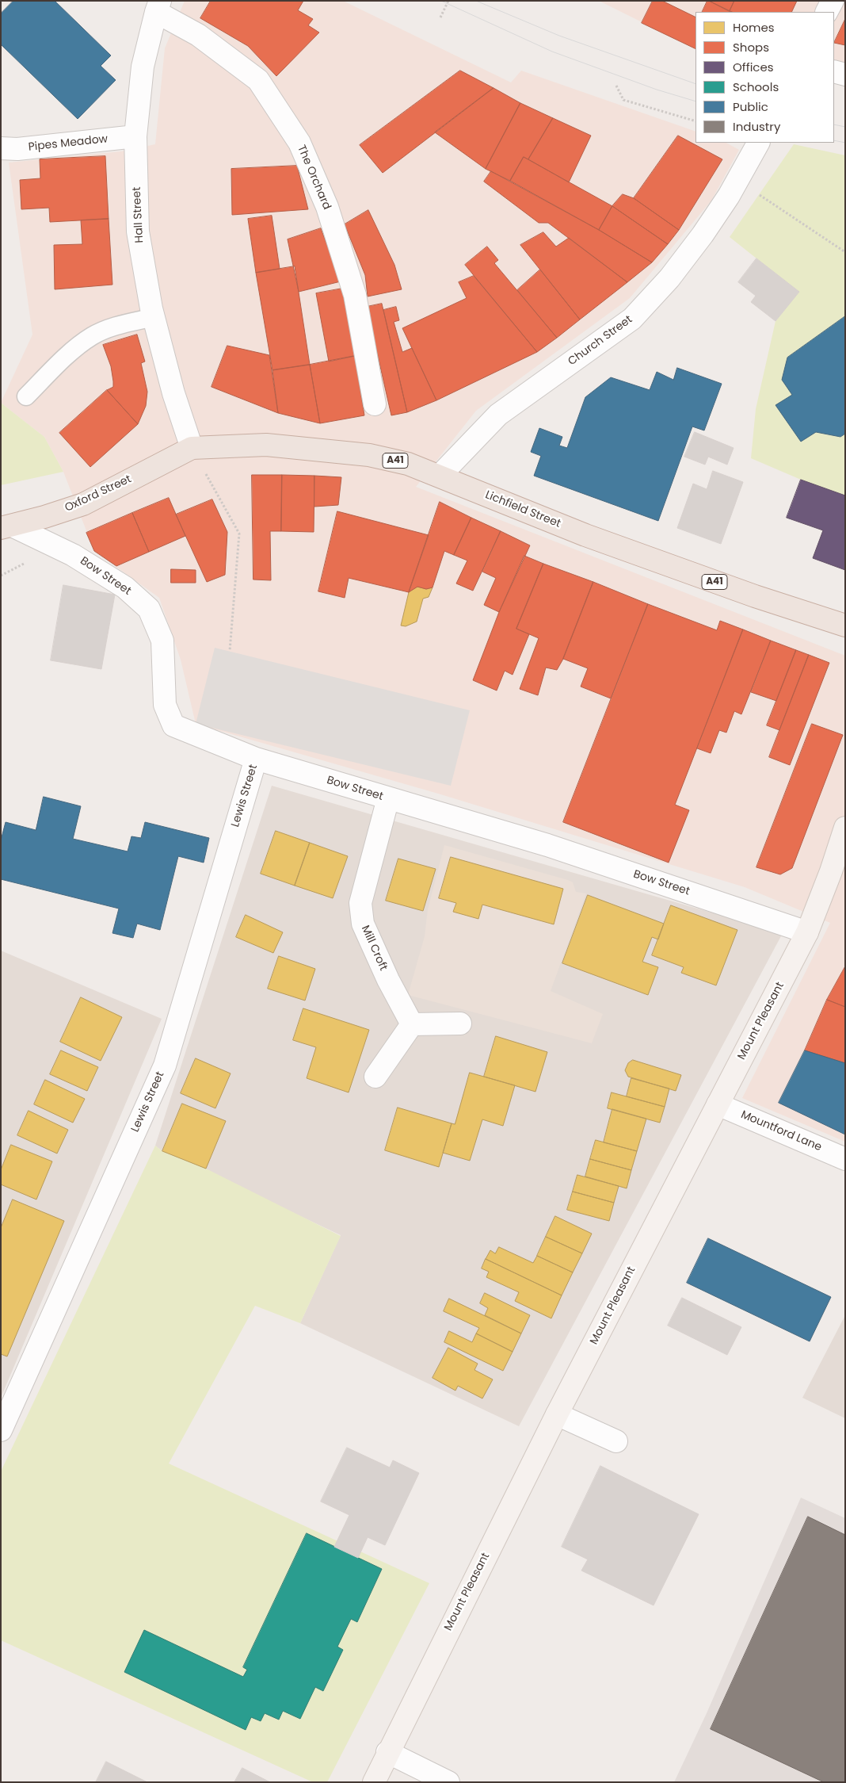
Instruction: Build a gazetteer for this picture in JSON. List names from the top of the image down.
{
  "streets": {
    "highway": ["A41", "Oxford Street", "Lichfield Street"],
    "main road": ["Mount Pleasant"],
    "street": [
      "Pipes Meadow",
      "The Orchard",
      "Hall Street",
      "Church Street",
      "Bow Street",
      "Lewis Street",
      "Mill Croft",
      "Mountford Lane"
    ]
  },
  "crossings": [
    ["Pipes Meadow", "Hall Street"],
    ["The Orchard", "Hall Street"],
    ["Hall Street", "Oxford Street"],
    ["Hall Street", "Lichfield Street"],
    ["Church Street", "Lichfield Street"],
    ["Oxford Street", "Lichfield Street"],
    ["Oxford Street", "Bow Street"],
    ["Bow Street", "Lewis Street"],
    ["Bow Street", "Mill Croft"],
    ["Bow Street", "Mount Pleasant"],
    ["Mount Pleasant", "Mountford Lane"]
  ],
  "legend": [
    "Homes",
    "Shops",
    "Offices",
    "Schools",
    "Public",
    "Industry"
  ]
}
